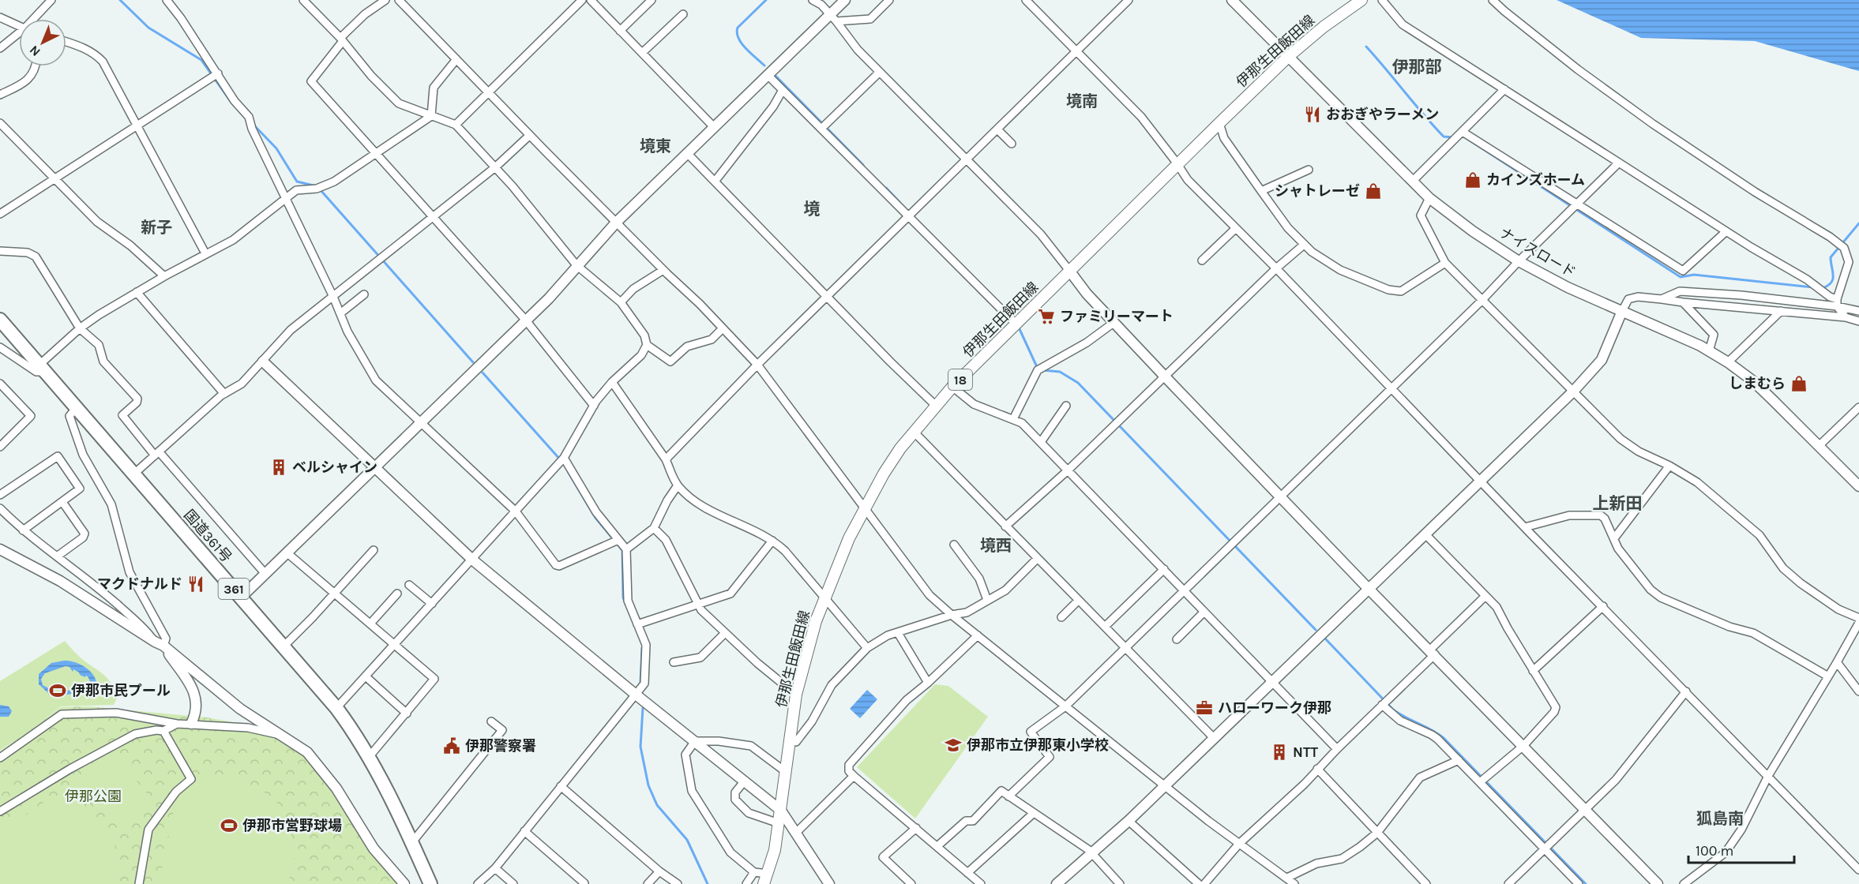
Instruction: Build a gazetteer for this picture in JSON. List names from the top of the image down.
{
  "streets": {
    "highway": ["国道361号", "361"],
    "main road": ["伊那生田飯田線", "18"],
    "street": ["ナイスロード"]
  },
  "crossings": [
    ["伊那生田飯田線", "ナイスロード"]
  ],
  "districts": [
    "伊那部",
    "境南",
    "境東",
    "境",
    "新子",
    "上新田",
    "境西",
    "狐島南"
  ],
  "parks": ["伊那公園"],
  "places": {
    "restaurant": ["おおぎやラーメン", "マクドナルド"],
    "shop": ["カインズホーム", "シャトレーゼ", "しまむら"],
    "supermarket": ["ファミリーマート"],
    "building": ["ベルシャイン", "NTT"],
    "sports": ["伊那市民プール", "伊那市営野球場"],
    "office": ["ハローワーク伊那"],
    "school or university": ["伊那市立伊那東小学校"],
    "public building": ["伊那警察署"]
  },
  "scale_bar": "100 m",
  "north": "bottom left"
}
